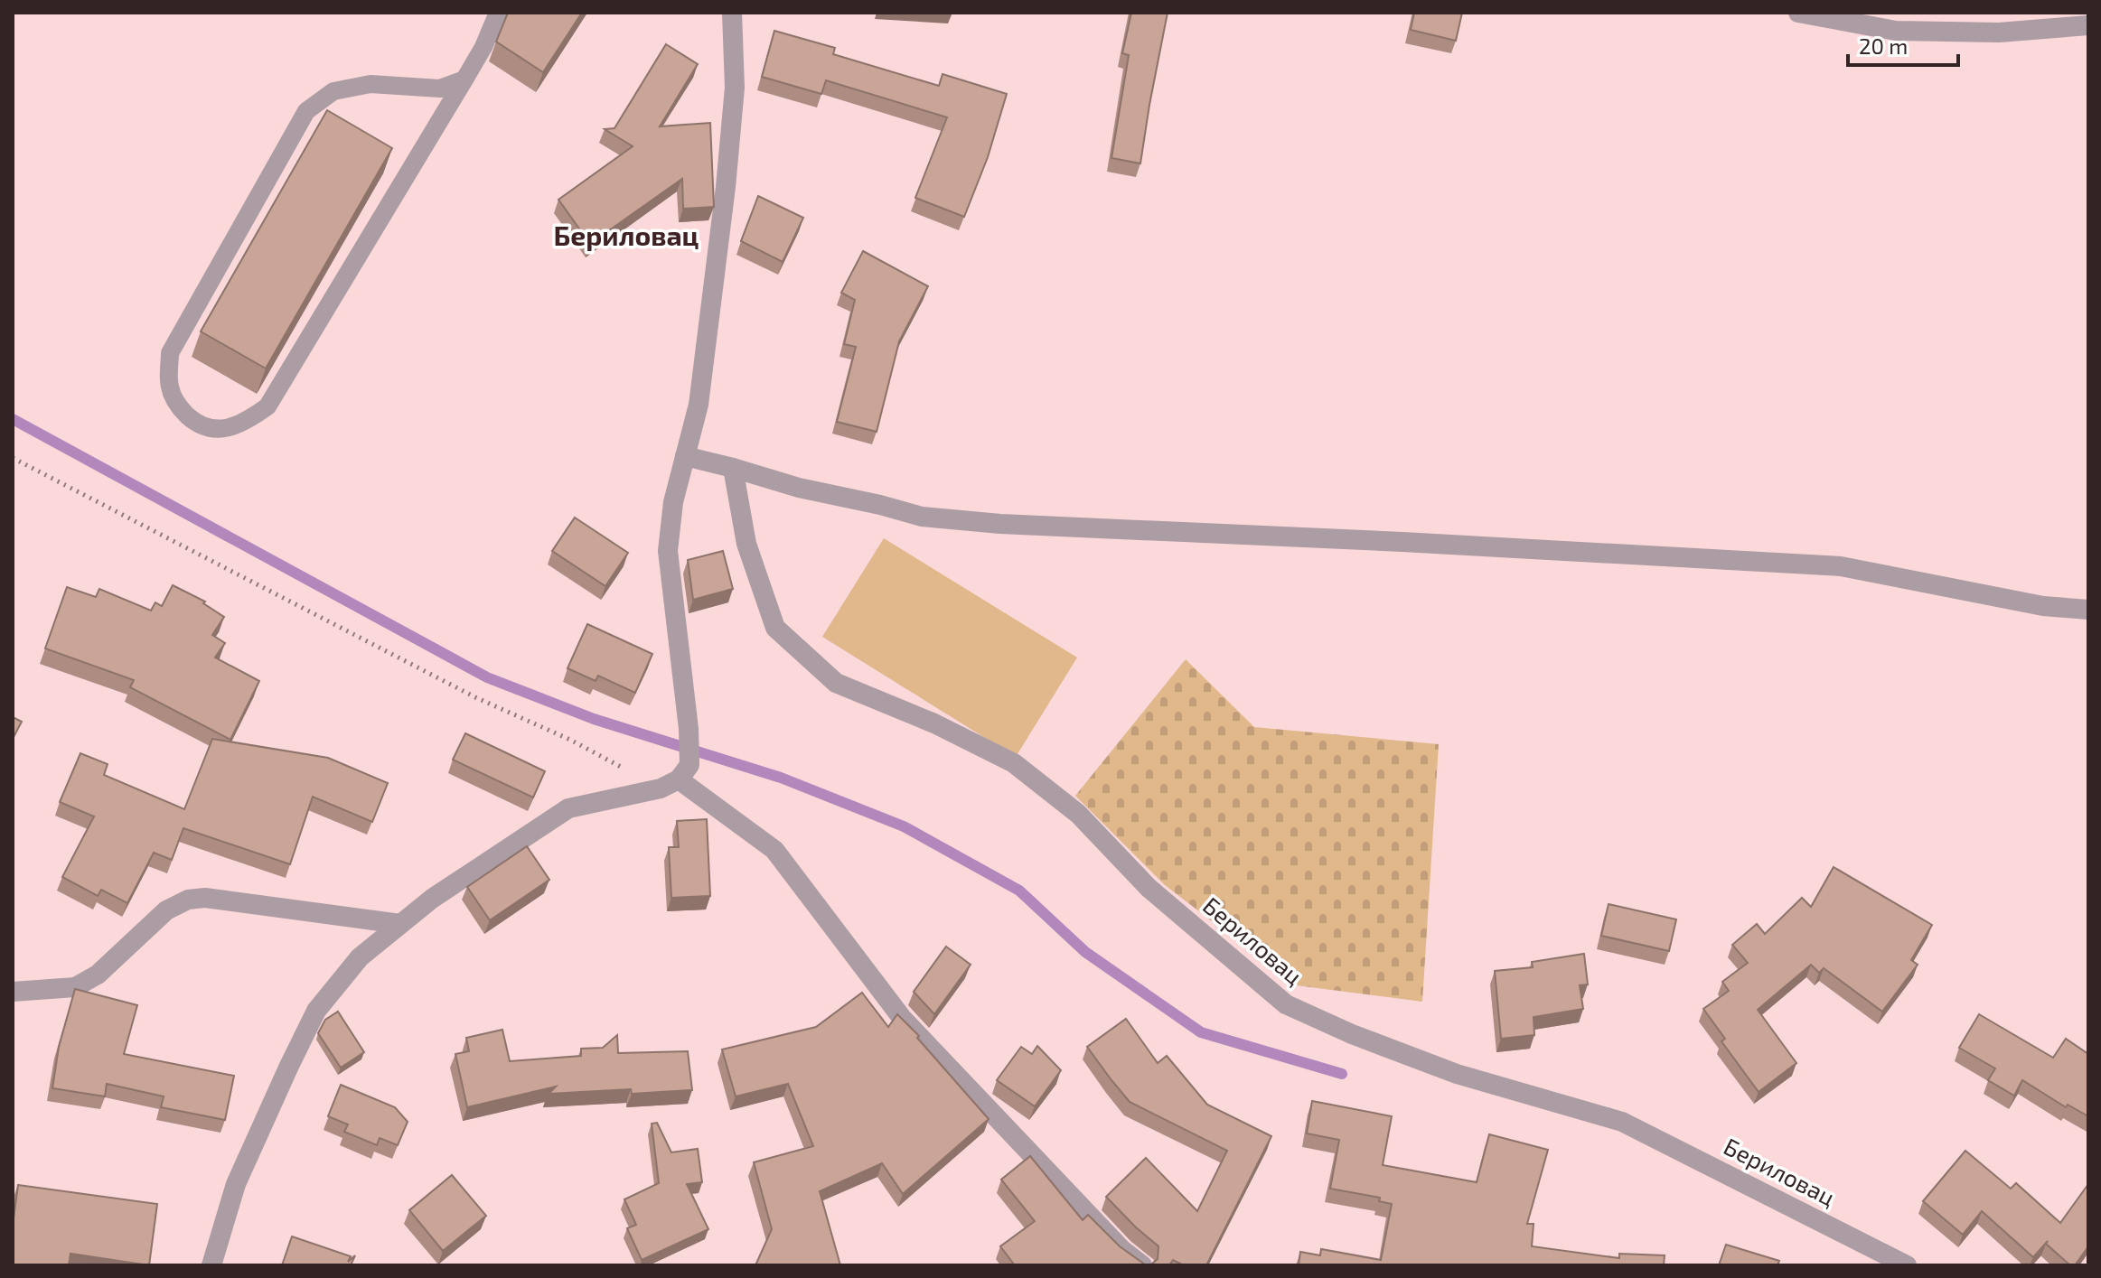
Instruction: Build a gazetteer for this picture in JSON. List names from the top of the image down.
{
  "streets": {
    "street": ["Бериловац"]
  },
  "districts": ["Бериловац"],
  "scale_bar": "20 m"
}
